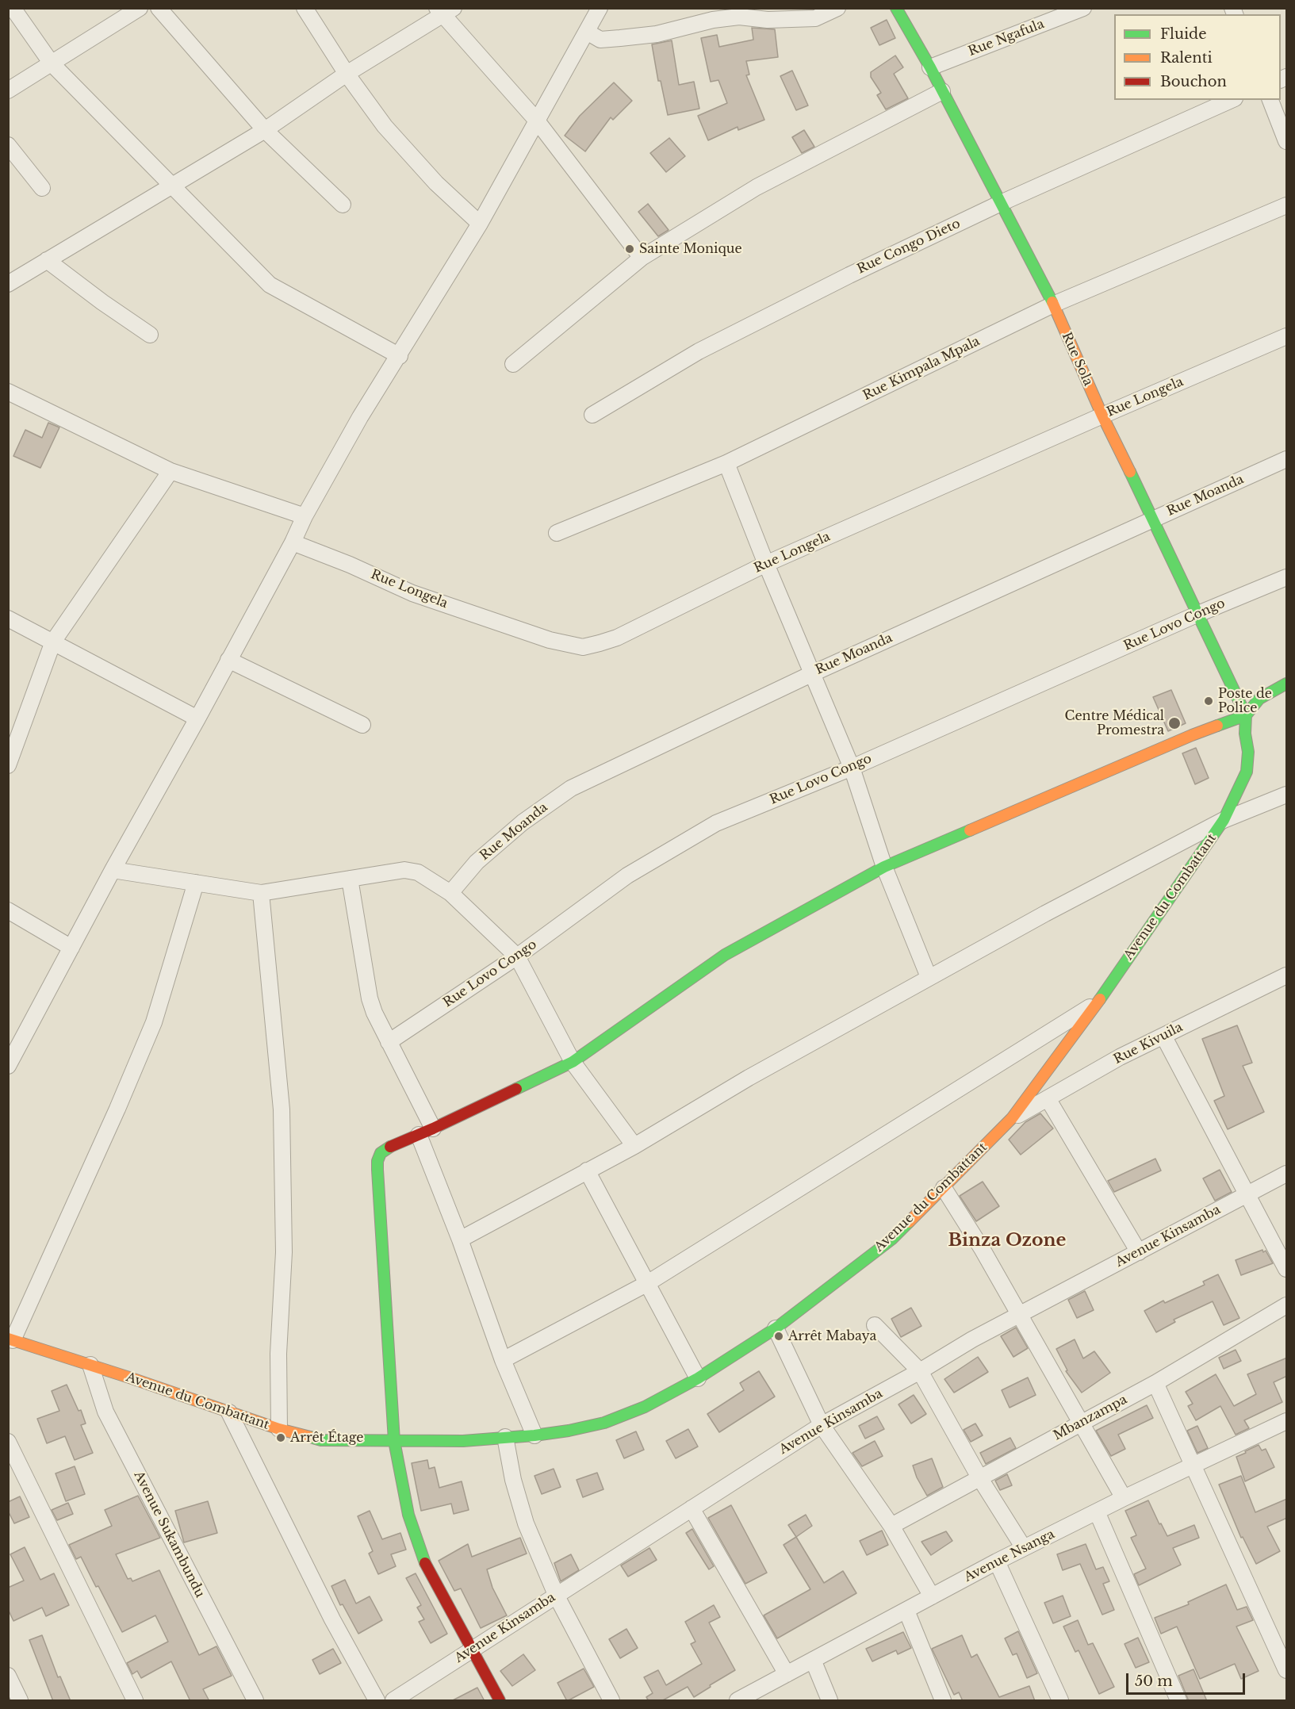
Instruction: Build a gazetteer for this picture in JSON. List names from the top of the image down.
{
  "streets": {
    "street": [
      "Rue Ngafula",
      "Rue Congo Dieto",
      "Rue Sola",
      "Rue Kimpala Mpala",
      "Rue Longela",
      "Rue Moanda",
      "Rue Lovo Congo",
      "Avenue du Combattant",
      "Rue Kivuila",
      "Avenue Kinsamba",
      "Mbanzampa",
      "Avenue Sukambundu",
      "Avenue Nsanga"
    ]
  },
  "crossings": [
    ["Rue Ngafula", "Rue Sola"],
    ["Rue Congo Dieto", "Rue Sola"],
    ["Rue Sola", "Rue Kimpala Mpala"],
    ["Rue Sola", "Rue Longela"],
    ["Rue Sola", "Rue Moanda"],
    ["Rue Sola", "Rue Lovo Congo"],
    ["Rue Sola", "Avenue du Combattant"],
    ["Avenue du Combattant", "Rue Kivuila"],
    ["Avenue du Combattant", "Avenue Sukambundu"]
  ],
  "districts": ["Binza Ozone"],
  "places": [
    "Sainte Monique",
    "Poste de Police",
    "Centre Médical Promestra",
    "Arrêt Mabaya",
    "Arrêt Étage"
  ],
  "legend": ["Fluide", "Ralenti", "Bouchon"],
  "scale_bar": "50 m"
}
